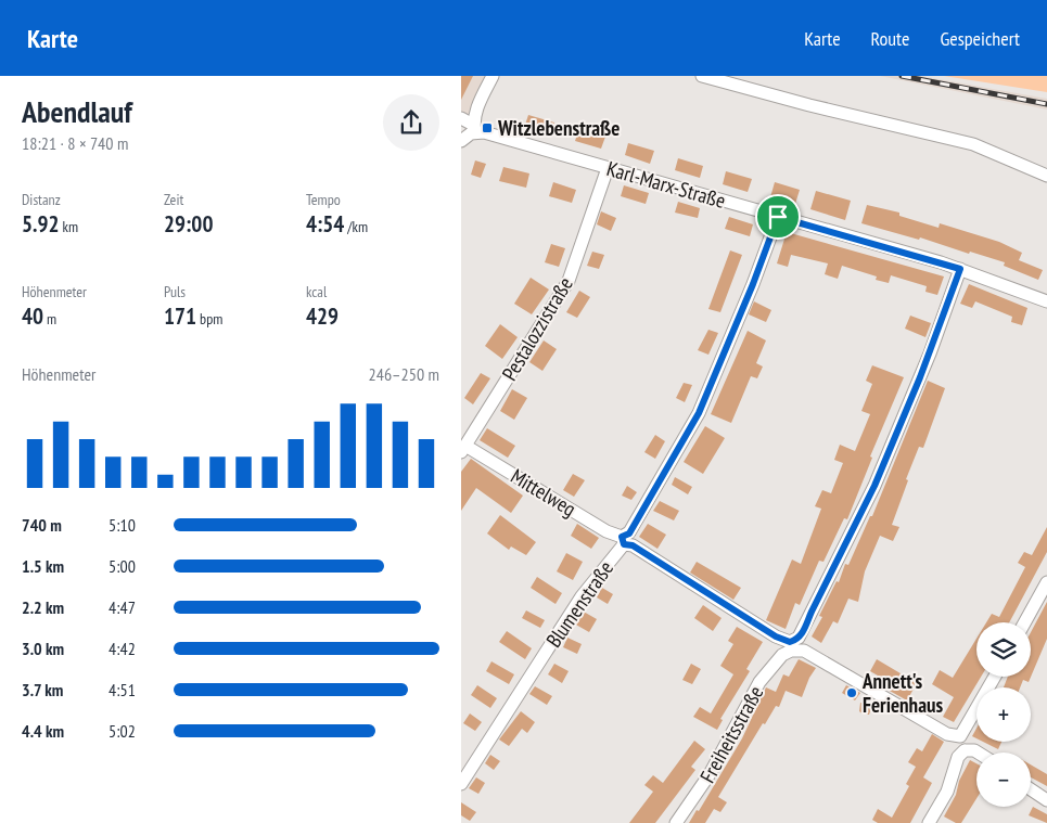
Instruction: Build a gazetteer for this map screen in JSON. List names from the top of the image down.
{
  "streets": {
    "street": [
      "Karl-Marx-Straße",
      "Pestalozzistraße",
      "Mittelweg",
      "Blumenstraße",
      "Freiheitsstraße"
    ]
  },
  "crossings": [
    ["Karl-Marx-Straße", "Pestalozzistraße"],
    ["Karl-Marx-Straße", "Blumenstraße"],
    ["Karl-Marx-Straße", "Freiheitsstraße"],
    ["Pestalozzistraße", "Mittelweg"],
    ["Mittelweg", "Blumenstraße"]
  ],
  "places": {
    "transit": ["Witzlebenstraße"],
    "other": ["Annett's Ferienhaus"]
  },
  "page": {
    "header": "Karte",
    "nav": ["Karte", "Route", "Gespeichert"],
    "heading": ["Abendlauf", "18:21 · 8 × 740 m"],
    "stats": [
      ["Distanz", "5.92 km"],
      ["Zeit", "29:00"],
      ["Tempo", "4:54 /km"],
      ["Höhenmeter", "40 m"],
      ["Puls", "171 bpm"],
      ["kcal", "429"]
    ],
    "chart": ["Höhenmeter", "246–250 m"],
    "list": [
      {
        "name": "740 m",
        "note": "5:10"
      },
      {
        "name": "1.5 km",
        "note": "5:00"
      },
      {
        "name": "2.2 km",
        "note": "4:47"
      },
      {
        "name": "3.0 km",
        "note": "4:42"
      },
      {
        "name": "3.7 km",
        "note": "4:51"
      },
      {
        "name": "4.4 km",
        "note": "5:02"
      }
    ],
    "map_buttons": ["+", "−"]
  }
}
